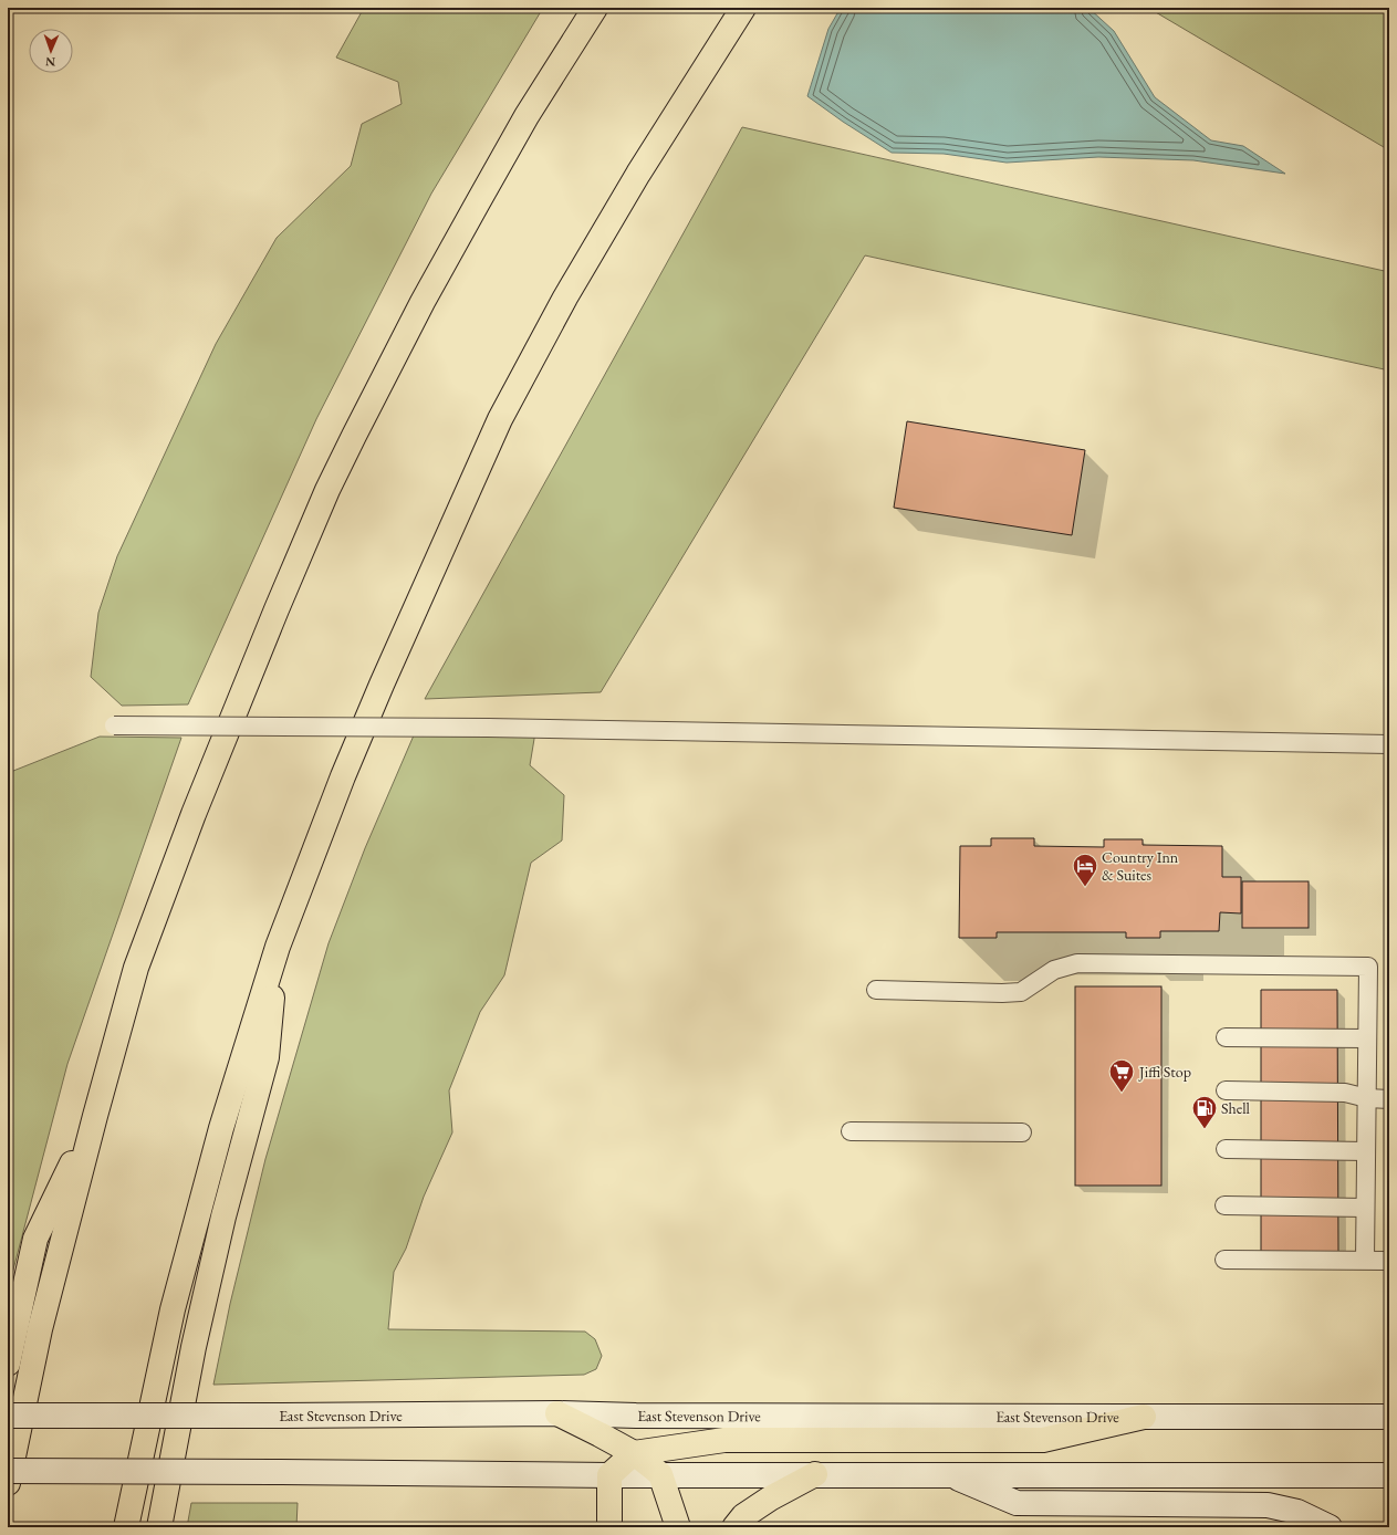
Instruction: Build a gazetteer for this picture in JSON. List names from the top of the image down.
{
  "streets": {
    "main road": ["East Stevenson Drive"]
  },
  "places": {
    "hotel": ["Country Inn & Suites"],
    "supermarket": ["Jiffi Stop"],
    "fuel station": ["Shell"]
  },
  "north": "bottom"
}
